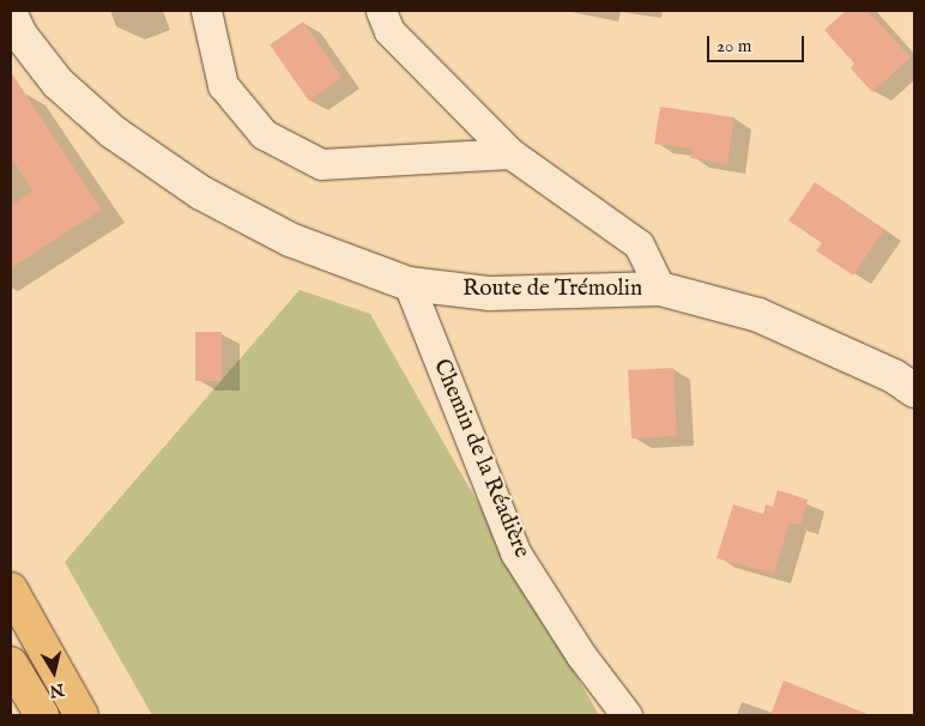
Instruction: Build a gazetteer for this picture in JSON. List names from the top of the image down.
{
  "streets": {
    "street": ["Route de Trémolin", "Chemin de la Réadière"]
  },
  "crossings": [
    ["Route de Trémolin", "Chemin de la Réadière"]
  ],
  "scale_bar": "20 m",
  "north": "bottom"
}
